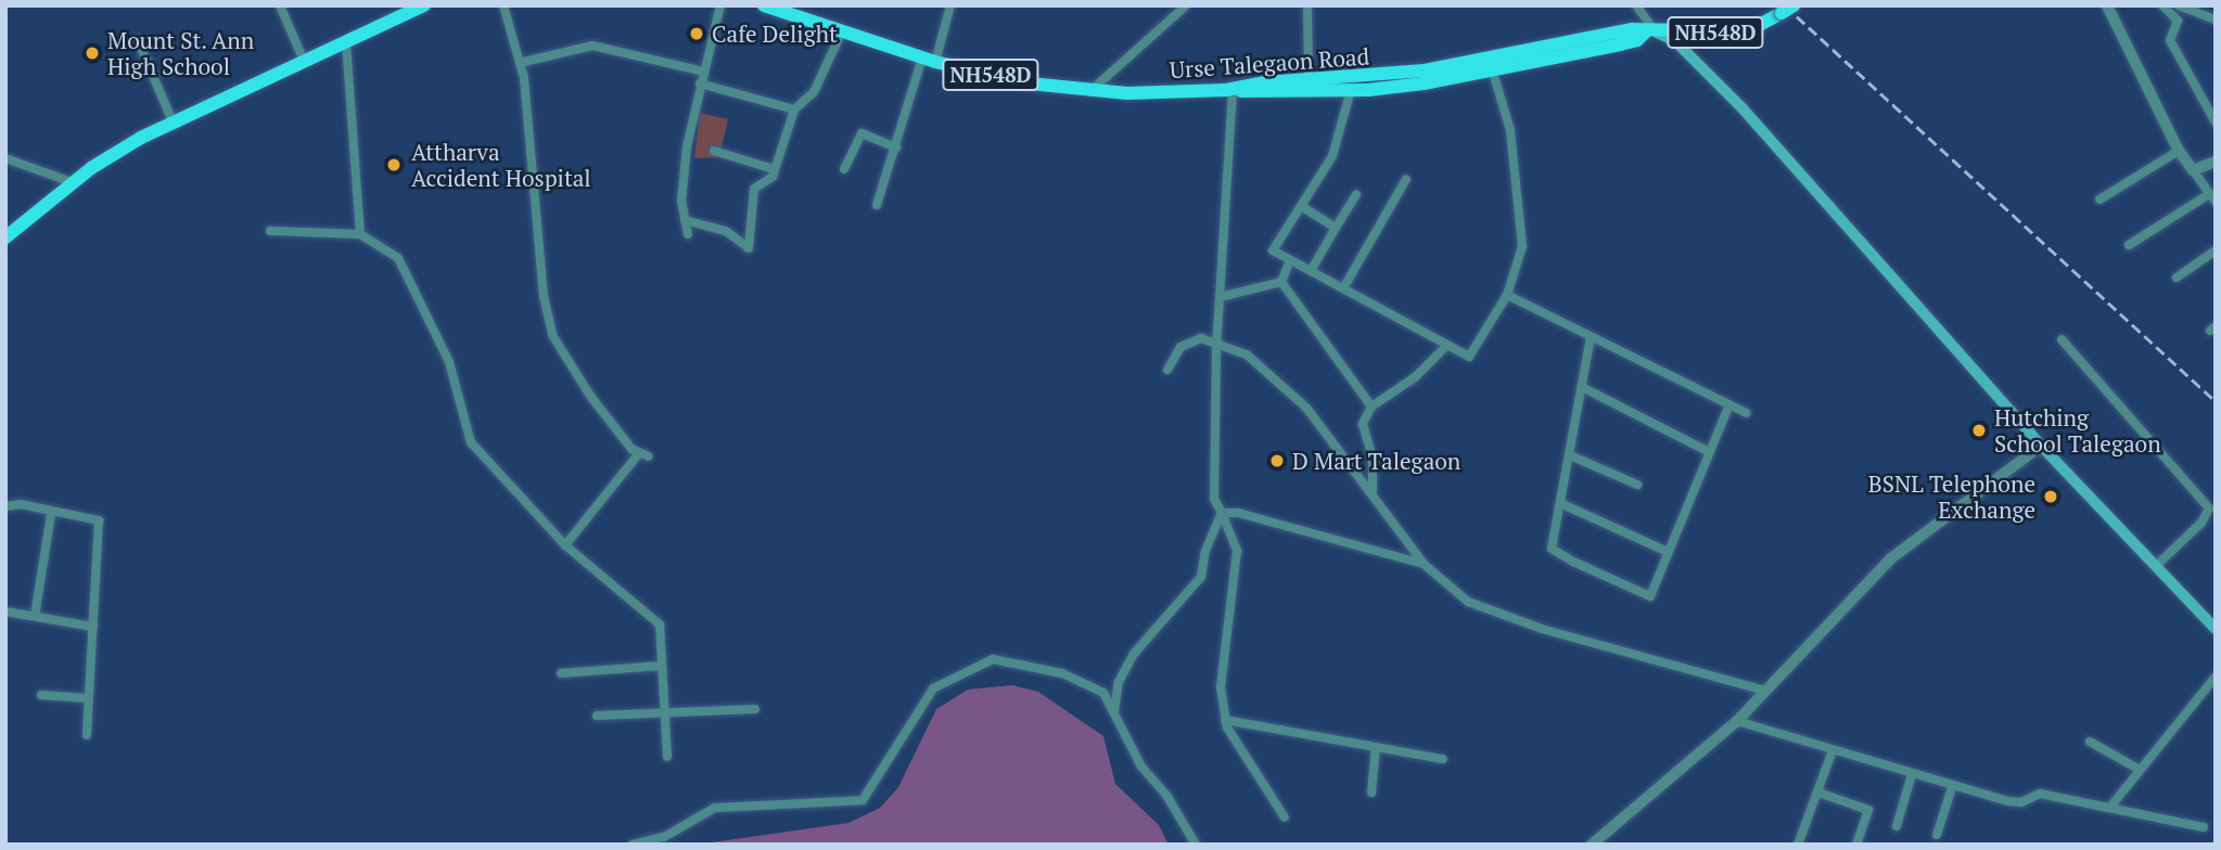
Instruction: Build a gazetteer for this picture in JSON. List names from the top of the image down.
{
  "streets": {
    "highway": ["NH548D", "Urse Talegaon Road"]
  },
  "crossings": [
    ["NH548D", "Urse Talegaon Road"]
  ],
  "places": [
    "Cafe Delight",
    "Mount St. Ann High School",
    "Attharva Accident Hospital",
    "Hutching School Talegaon",
    "D Mart Talegaon",
    "BSNL Telephone Exchange"
  ]
}
